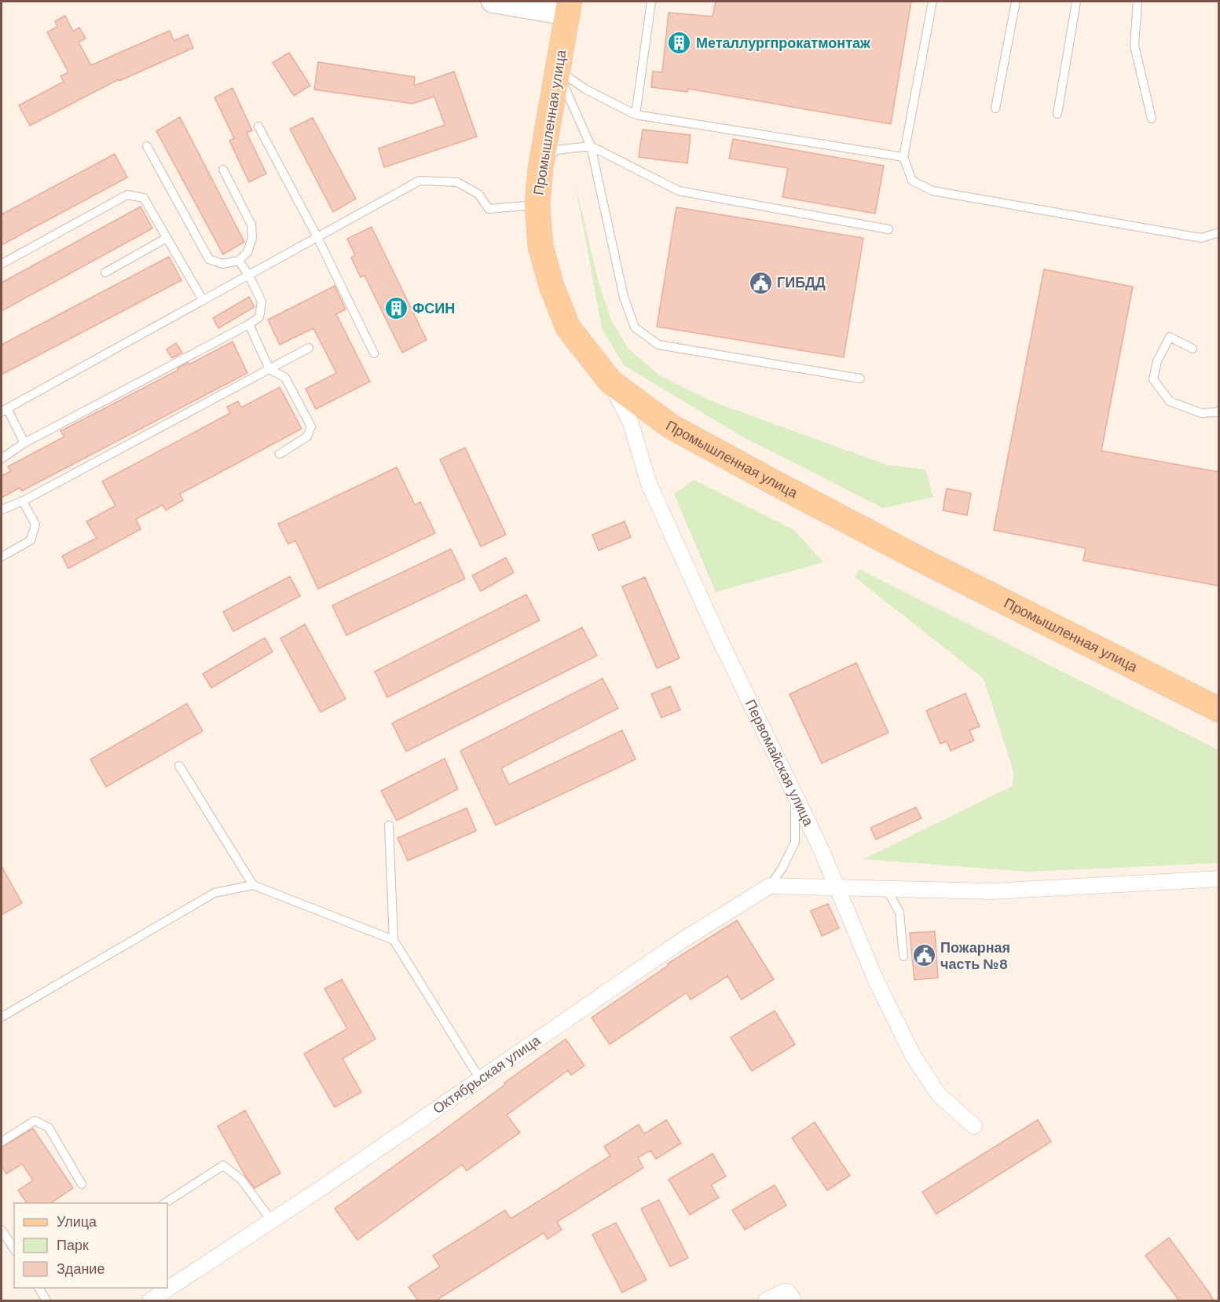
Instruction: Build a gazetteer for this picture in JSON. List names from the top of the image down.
{
  "streets": {
    "main road": ["Промышленная улица"],
    "street": ["Первомайская улица", "Октябрьская улица"]
  },
  "crossings": [
    ["Промышленная улица", "Первомайская улица"]
  ],
  "places": {
    "building": ["Металлургпрокатмонтаж", "ФСИН"],
    "public building": ["ГИБДД", "Пожарная часть №8"]
  },
  "legend": ["Улица", "Парк", "Здание"]
}
